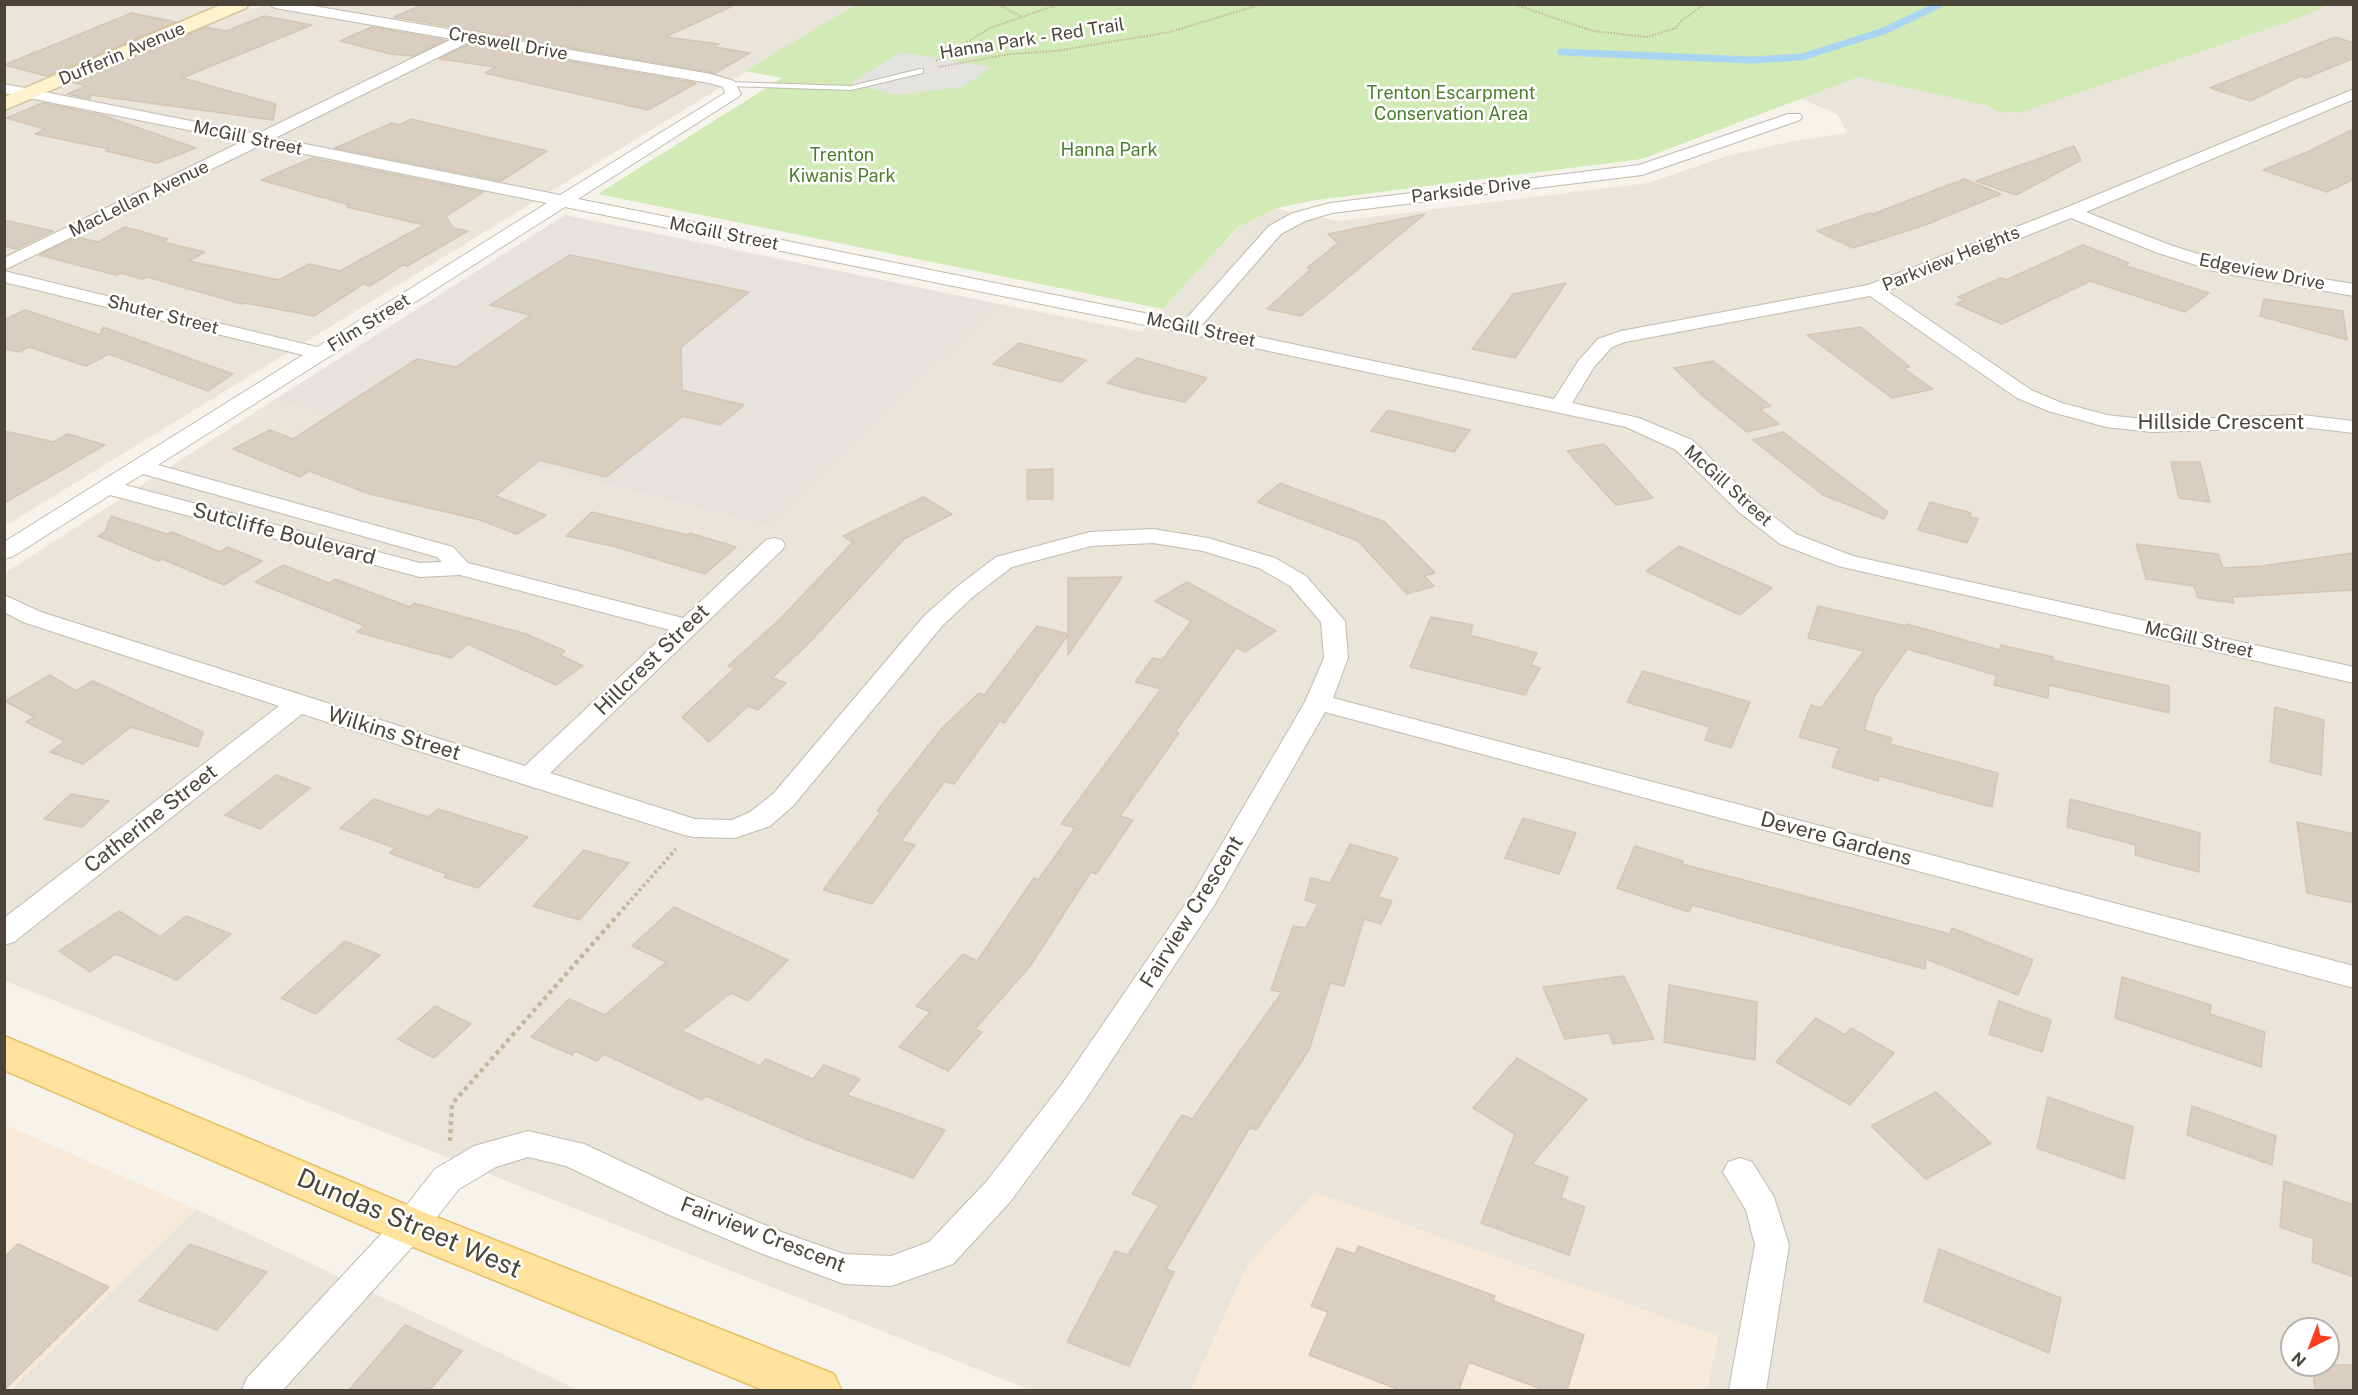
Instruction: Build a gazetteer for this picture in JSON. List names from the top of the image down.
{
  "streets": {
    "main road": ["Dufferin Avenue", "Dundas Street West"],
    "street": [
      "Creswell Drive",
      "McGill Street",
      "Parkside Drive",
      "MacLellan Avenue",
      "Parkview Heights",
      "Edgeview Drive",
      "Shuter Street",
      "Film Street",
      "Hillside Crescent",
      "Sutcliffe Boulevard",
      "Hillcrest Street",
      "Wilkins Street",
      "Catherine Street",
      "Devere Gardens",
      "Fairview Crescent"
    ],
    "path": ["Hanna Park - Red Trail"]
  },
  "crossings": [
    ["Creswell Drive", "MacLellan Avenue"],
    ["Creswell Drive", "Film Street"],
    ["Dufferin Avenue", "McGill Street"],
    ["McGill Street", "Parkside Drive"],
    ["McGill Street", "MacLellan Avenue"],
    ["McGill Street", "Parkview Heights"],
    ["McGill Street", "Film Street"],
    ["Parkview Heights", "Edgeview Drive"],
    ["Parkview Heights", "Hillside Crescent"],
    ["Shuter Street", "Film Street"],
    ["Film Street", "Sutcliffe Boulevard"],
    ["Sutcliffe Boulevard", "Hillcrest Street"],
    ["Hillcrest Street", "Wilkins Street"],
    ["Wilkins Street", "Catherine Street"],
    ["Wilkins Street", "Fairview Crescent"],
    ["Devere Gardens", "Fairview Crescent"],
    ["Fairview Crescent", "Dundas Street West"]
  ],
  "parks": ["Trenton Escarpment Conservation Area", "Hanna Park", "Trenton Kiwanis Park"],
  "north": "bottom left"
}
